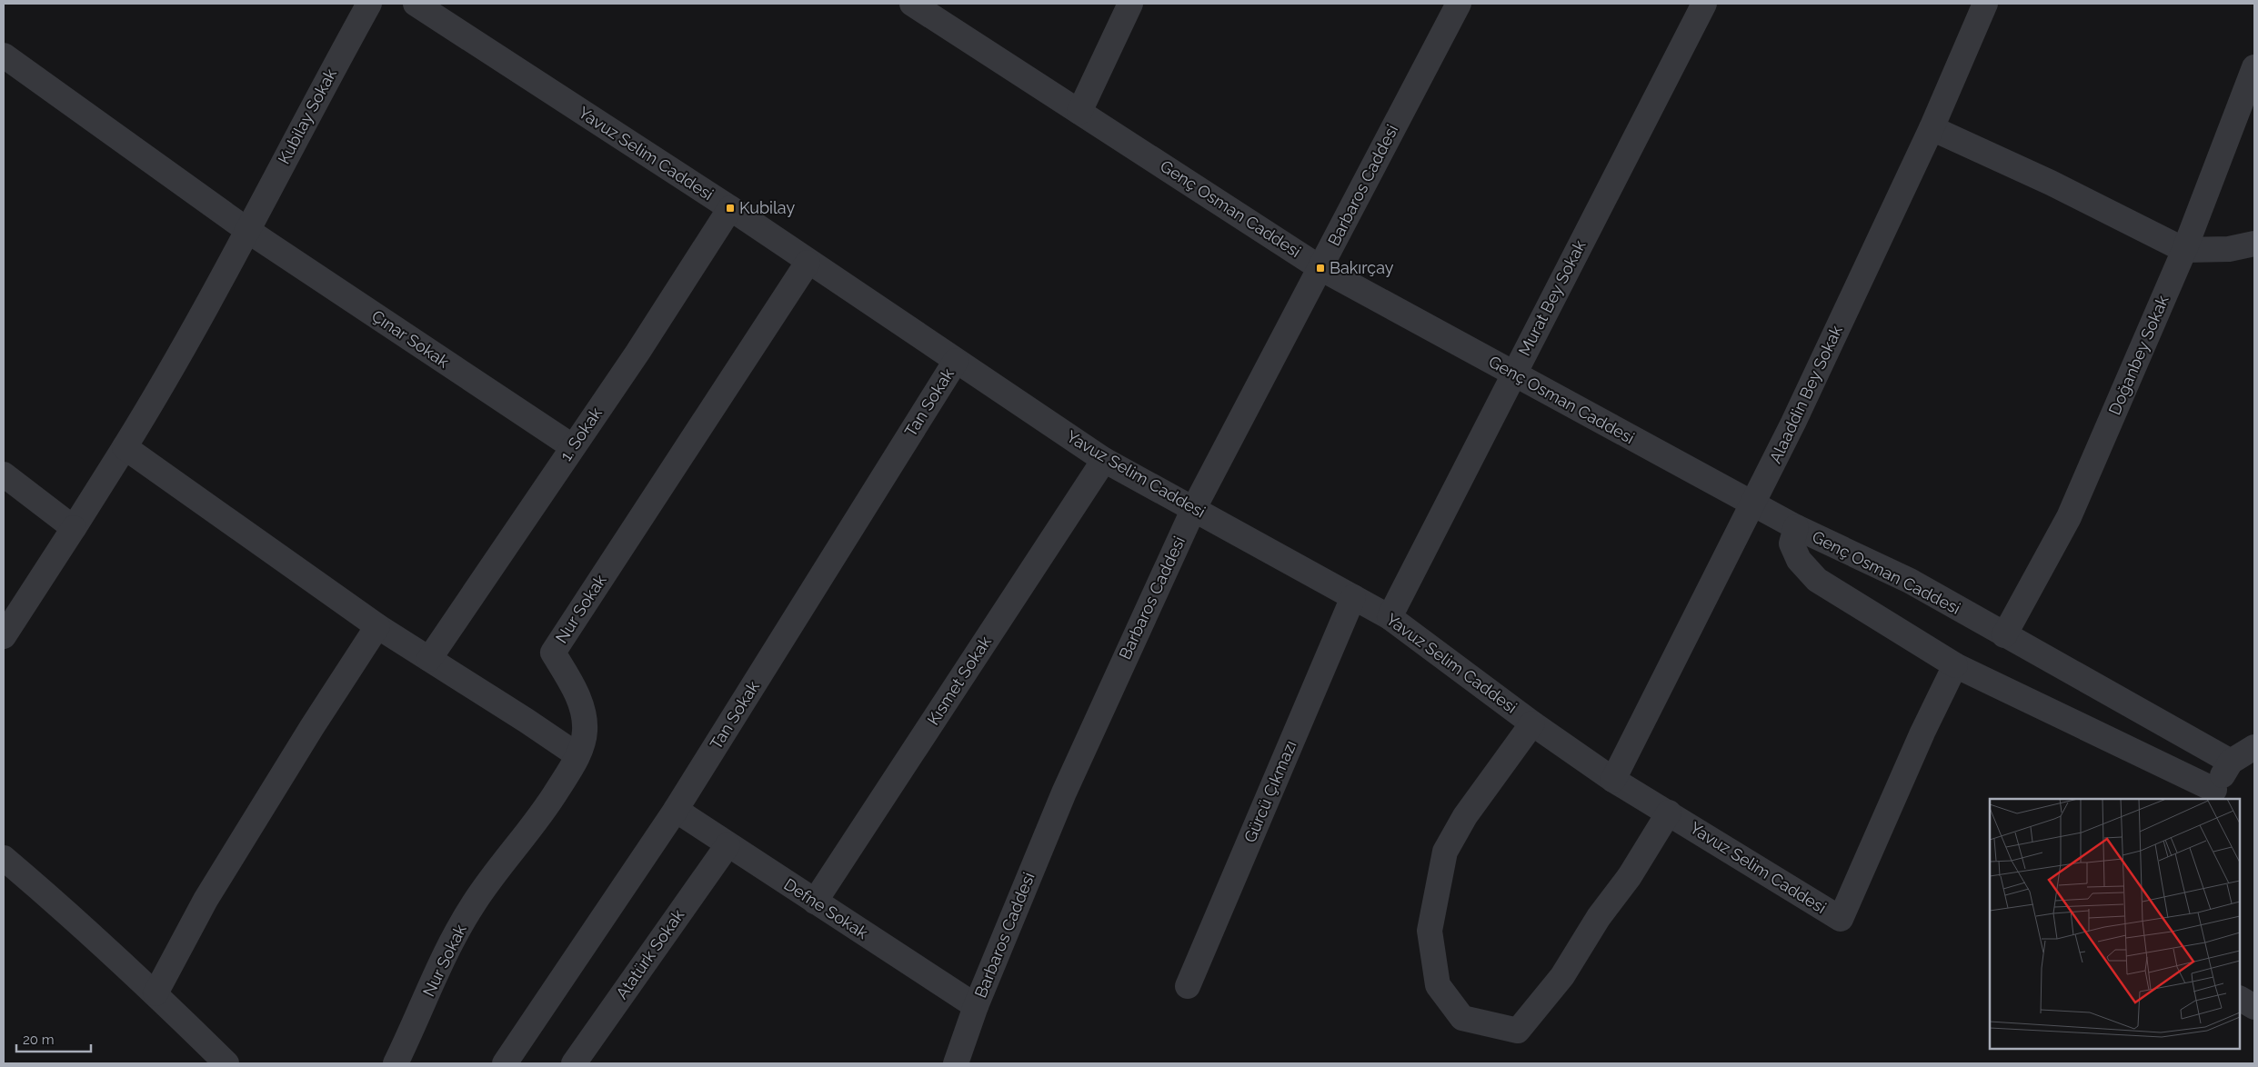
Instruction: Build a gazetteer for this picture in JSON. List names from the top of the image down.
{
  "streets": {
    "street": [
      "Kubilay Sokak",
      "Yavuz Selim Caddesi",
      "Barbaros Caddesi",
      "Genç Osman Caddesi",
      "Murat Bey Sokak",
      "Çınar Sokak",
      "Doğanbey Sokak",
      "Alaaddin Bey Sokak",
      "Tan Sokak",
      "1. Sokak",
      "Nur Sokak",
      "Kısmet Sokak",
      "Gürcü Çıkmazı",
      "Defne Sokak",
      "Atatürk Sokak"
    ]
  },
  "crossings": [
    ["Kubilay Sokak", "Çınar Sokak"],
    ["Yavuz Selim Caddesi", "Barbaros Caddesi"],
    ["Yavuz Selim Caddesi", "Murat Bey Sokak"],
    ["Yavuz Selim Caddesi", "Alaaddin Bey Sokak"],
    ["Yavuz Selim Caddesi", "Tan Sokak"],
    ["Yavuz Selim Caddesi", "1. Sokak"],
    ["Yavuz Selim Caddesi", "Nur Sokak"],
    ["Yavuz Selim Caddesi", "Kısmet Sokak"],
    ["Yavuz Selim Caddesi", "Gürcü Çıkmazı"],
    ["Barbaros Caddesi", "Genç Osman Caddesi"],
    ["Barbaros Caddesi", "Defne Sokak"],
    ["Genç Osman Caddesi", "Murat Bey Sokak"],
    ["Genç Osman Caddesi", "Doğanbey Sokak"],
    ["Genç Osman Caddesi", "Alaaddin Bey Sokak"],
    ["Çınar Sokak", "1. Sokak"],
    ["Tan Sokak", "Defne Sokak"],
    ["Kısmet Sokak", "Defne Sokak"],
    ["Defne Sokak", "Atatürk Sokak"]
  ],
  "places": {
    "transit": ["Kubilay", "Bakırçay"]
  },
  "scale_bar": "20 m"
}
